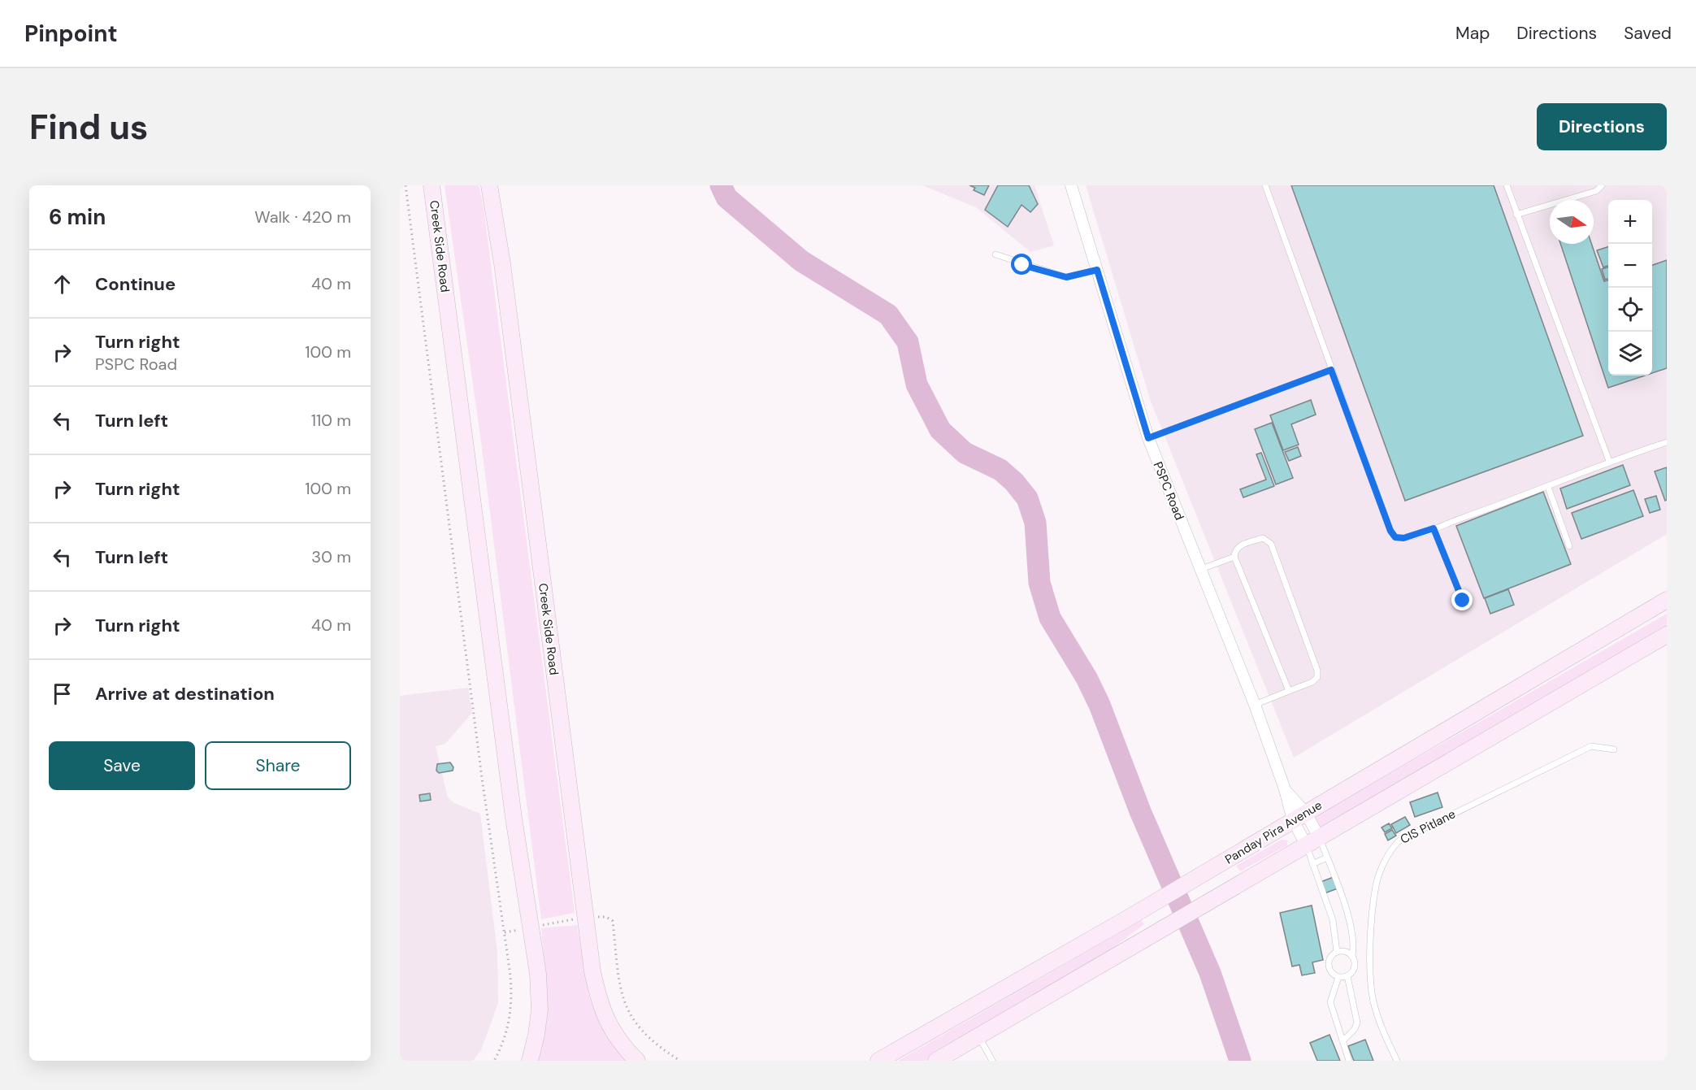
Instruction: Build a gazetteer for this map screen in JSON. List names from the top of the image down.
{
  "streets": {
    "main road": ["Creek Side Road", "Panday Pira Avenue"],
    "street": ["PSPC Road"],
    "lane": ["CIS Pitlane"]
  },
  "crossings": [
    ["PSPC Road", "Panday Pira Avenue"]
  ],
  "north": "right",
  "page": {
    "header": "Pinpoint",
    "nav": ["Map", "Directions", "Saved"],
    "buttons": [
      "Directions",
      ["Save", "Share"]
    ],
    "title": "Find us",
    "heading": ["6 min", "Walk · 420 m"],
    "map_buttons": ["+", "−"],
    "list": [
      ["Continue", "40 m"],
      ["Turn right", "PSPC Road", "100 m"],
      ["Turn left", "110 m"],
      ["Turn right", "100 m"],
      ["Turn left", "30 m"],
      ["Turn right", "40 m"],
      "Arrive at destination"
    ]
  }
}
